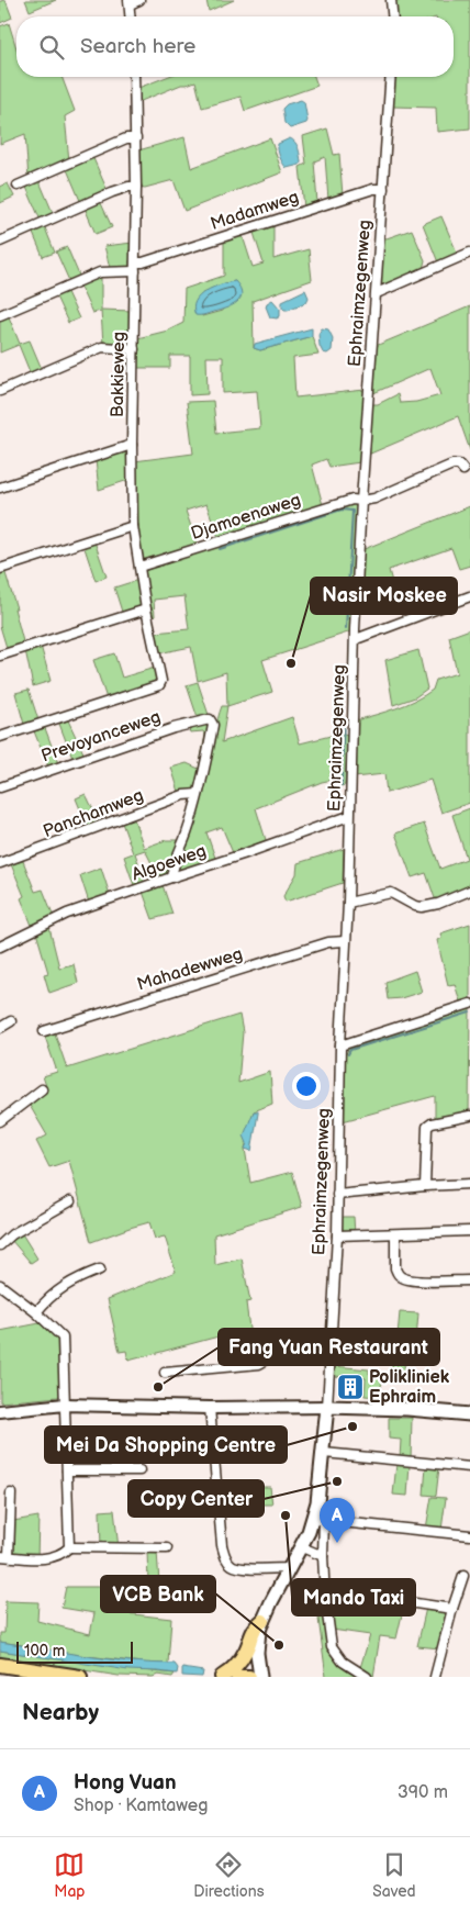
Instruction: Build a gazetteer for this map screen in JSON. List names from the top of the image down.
{
  "streets": {
    "street": [
      "Madamweg",
      "Ephraimzegenweg",
      "Bakkieweg",
      "Djamoenaweg",
      "Prevoyanceweg",
      "Panchamweg",
      "Algoeweg",
      "Mahadewweg"
    ]
  },
  "crossings": [
    ["Madamweg", "Ephraimzegenweg"],
    ["Madamweg", "Bakkieweg"],
    ["Ephraimzegenweg", "Djamoenaweg"],
    ["Ephraimzegenweg", "Algoeweg"],
    ["Ephraimzegenweg", "Mahadewweg"],
    ["Bakkieweg", "Djamoenaweg"],
    ["Prevoyanceweg", "Panchamweg"]
  ],
  "places": {
    "other": [
      "Nasir Moskee",
      "Fang Yuan Restaurant",
      "Mei Da Shopping Centre",
      "Copy Center",
      "Mando Taxi",
      "VCB Bank"
    ],
    "building": ["Polikliniek Ephraim"]
  },
  "scale_bar": "100 m",
  "page": {
    "search": "Search here",
    "pins": "A",
    "scale": "100 m",
    "heading": "Nearby",
    "list": [
      {
        "mark": "A",
        "name": "Hong Vuan",
        "note": "Shop · Kamtaweg",
        "value": "390 m"
      }
    ],
    "nav": ["Map", "Directions", "Saved"]
  }
}
